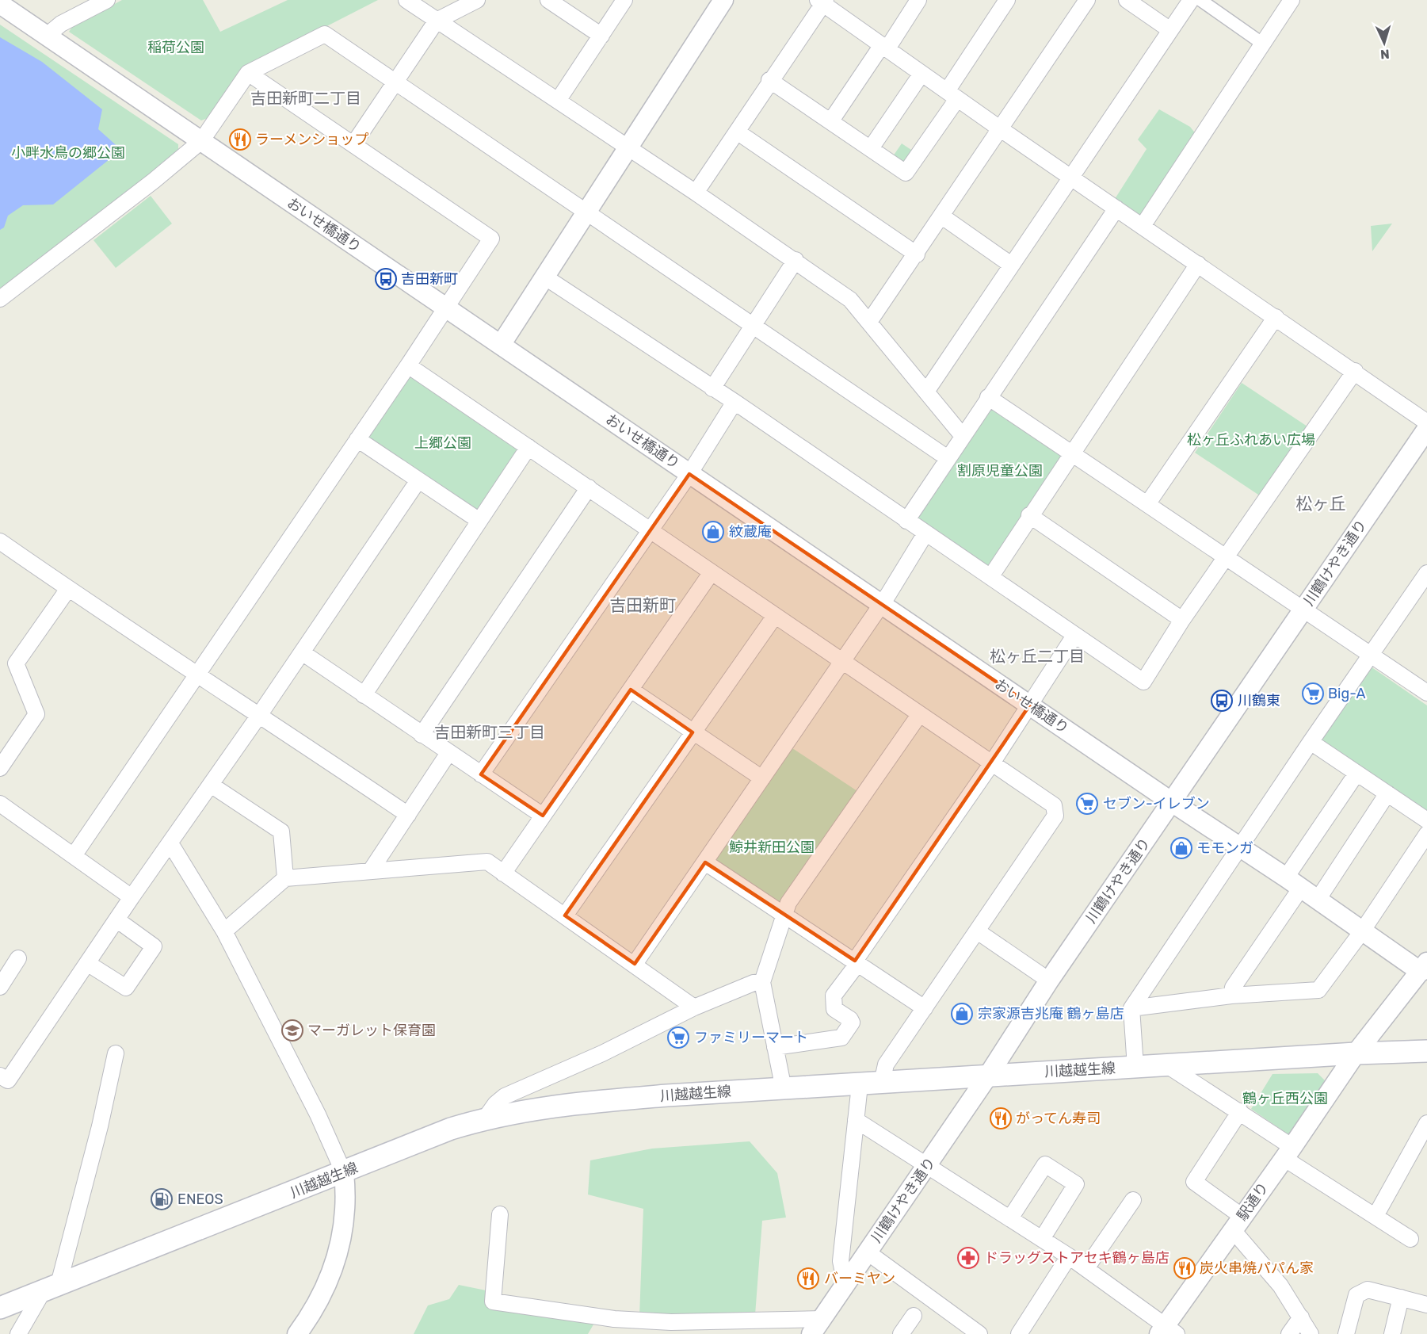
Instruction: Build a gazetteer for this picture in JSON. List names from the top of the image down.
{
  "streets": {
    "main road": ["川越越生線"],
    "street": ["おいせ橋通り", "川鶴けやき通り", "駅通り"]
  },
  "crossings": [
    ["おいせ橋通り", "川鶴けやき通り"],
    ["おいせ橋通り", "駅通り"],
    ["川鶴けやき通り", "川越越生線"],
    ["川越越生線", "駅通り"]
  ],
  "districts": [
    "吉田新町二丁目",
    "松ヶ丘",
    "吉田新町",
    "松ヶ丘二丁目",
    "吉田新町三丁目"
  ],
  "parks": [
    "稲荷公園",
    "小畔水鳥の郷公園",
    "松ヶ丘ふれあい広場",
    "上郷公園",
    "割原児童公園",
    "鯨井新田公園",
    "鶴ヶ丘西公園"
  ],
  "places": {
    "restaurant": [
      "ラーメンショップ",
      "がってん寿司",
      "炭火串焼パパん家",
      "バーミヤン"
    ],
    "bus stop": ["吉田新町", "川鶴東"],
    "shop": ["紋蔵庵", "モモンガ", "宗家源吉兆庵 鶴ヶ島店"],
    "supermarket": ["Big-A", "セブン-イレブン", "ファミリーマート"],
    "school or university": ["マーガレット保育園"],
    "fuel station": ["ENEOS"],
    "pharmacy": ["ドラッグストアセキ鶴ヶ島店"]
  },
  "north": "bottom"
}
